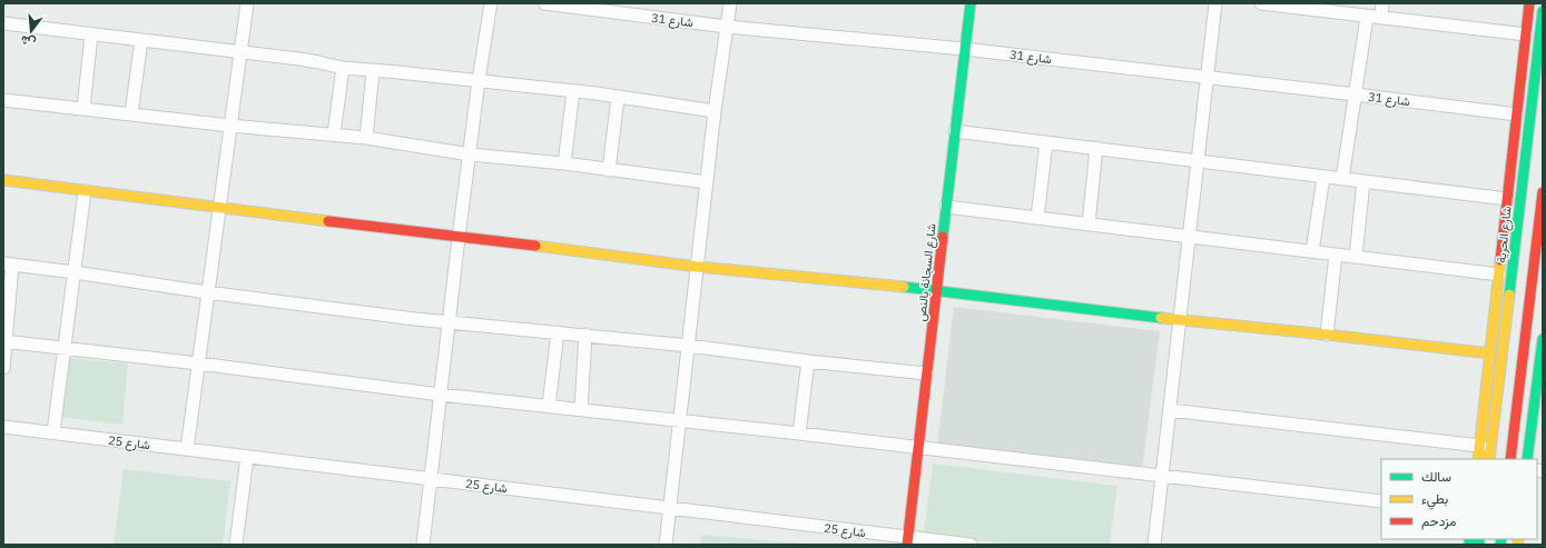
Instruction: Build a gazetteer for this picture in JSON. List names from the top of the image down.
{
  "streets": {
    "street": [
      "شارع 31",
      "شارع الحرية",
      "شارع السجانة بالنص",
      "شارع 25"
    ]
  },
  "crossings": [
    ["شارع 31", "شارع السجانة بالنص"],
    ["شارع السجانة بالنص", "شارع 25"]
  ],
  "legend": ["سالك", "بطيء", "مزدحم"],
  "north": "bottom"
}
